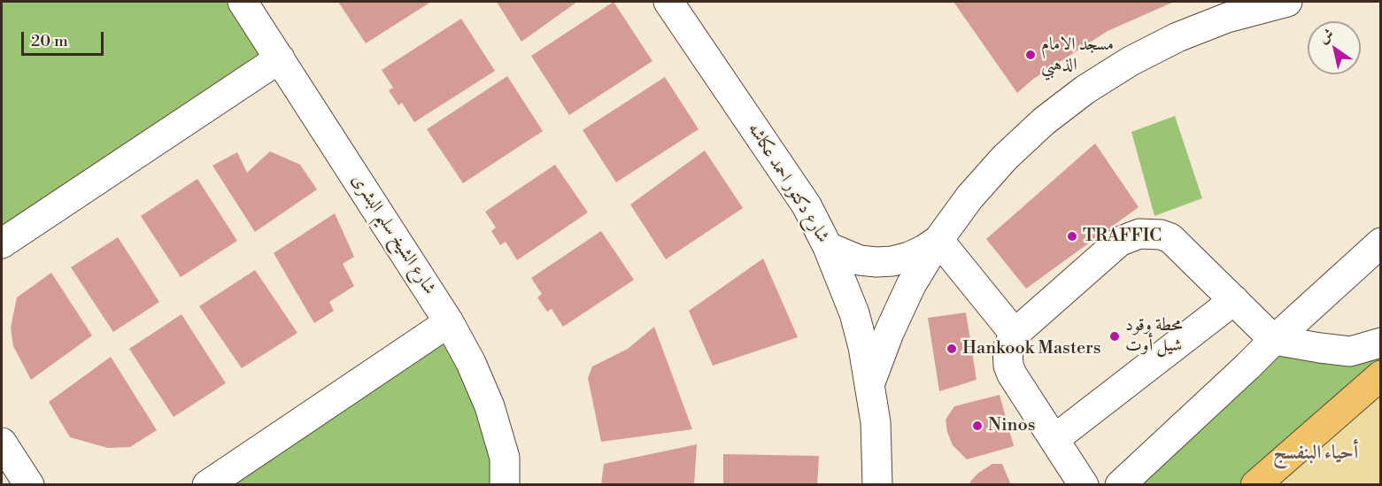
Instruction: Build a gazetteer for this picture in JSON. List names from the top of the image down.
{
  "streets": {
    "street": ["شارع دكتور احمد عكاشه", "شارع الشيخ سليم البشرى"]
  },
  "districts": ["أحياء البنفسج"],
  "places": [
    "مسجد الامام الذهبي",
    "TRAFFIC",
    "محطة وقود شيل أوت",
    "Hankook Masters",
    "Ninos"
  ],
  "scale_bar": "20 m",
  "north": "top left"
}
